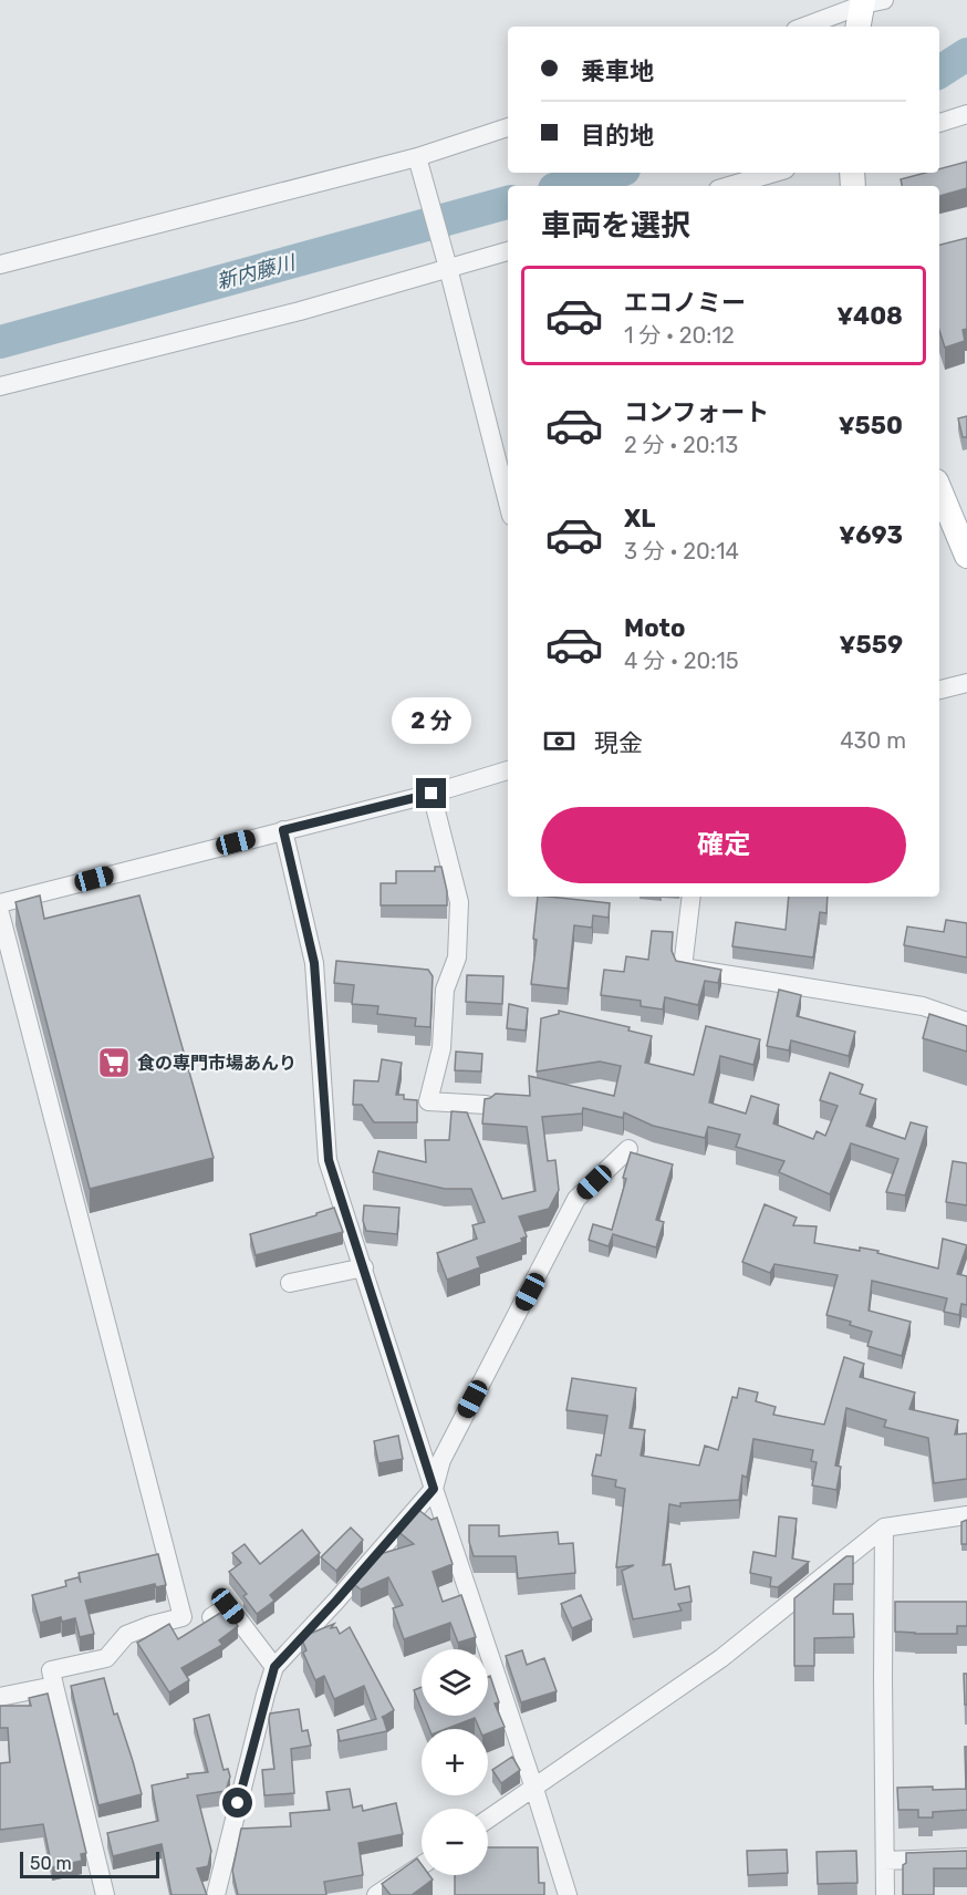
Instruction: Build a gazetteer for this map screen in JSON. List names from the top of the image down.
{
  "water": ["新内藤川"],
  "places": {
    "supermarket": ["食の専門市場あんり"]
  },
  "scale_bar": "50 m",
  "page": {
    "banner": ["乗車地", "目的地"],
    "heading": "車両を選択",
    "list": [
      {
        "name": "エコノミー",
        "note": "1 分 · 20:12",
        "value": "¥408"
      },
      {
        "name": "コンフォート",
        "note": "2 分 · 20:13",
        "value": "¥550"
      },
      {
        "name": "XL",
        "note": "3 分 · 20:14",
        "value": "¥693"
      },
      {
        "name": "Moto",
        "note": "4 分 · 20:15",
        "value": "¥559"
      }
    ],
    "bubble": "2 分",
    "pay": ["現金", "430 m"],
    "buttons": "確定",
    "map_buttons": ["+", "−"],
    "scale": "50 m"
  }
}
